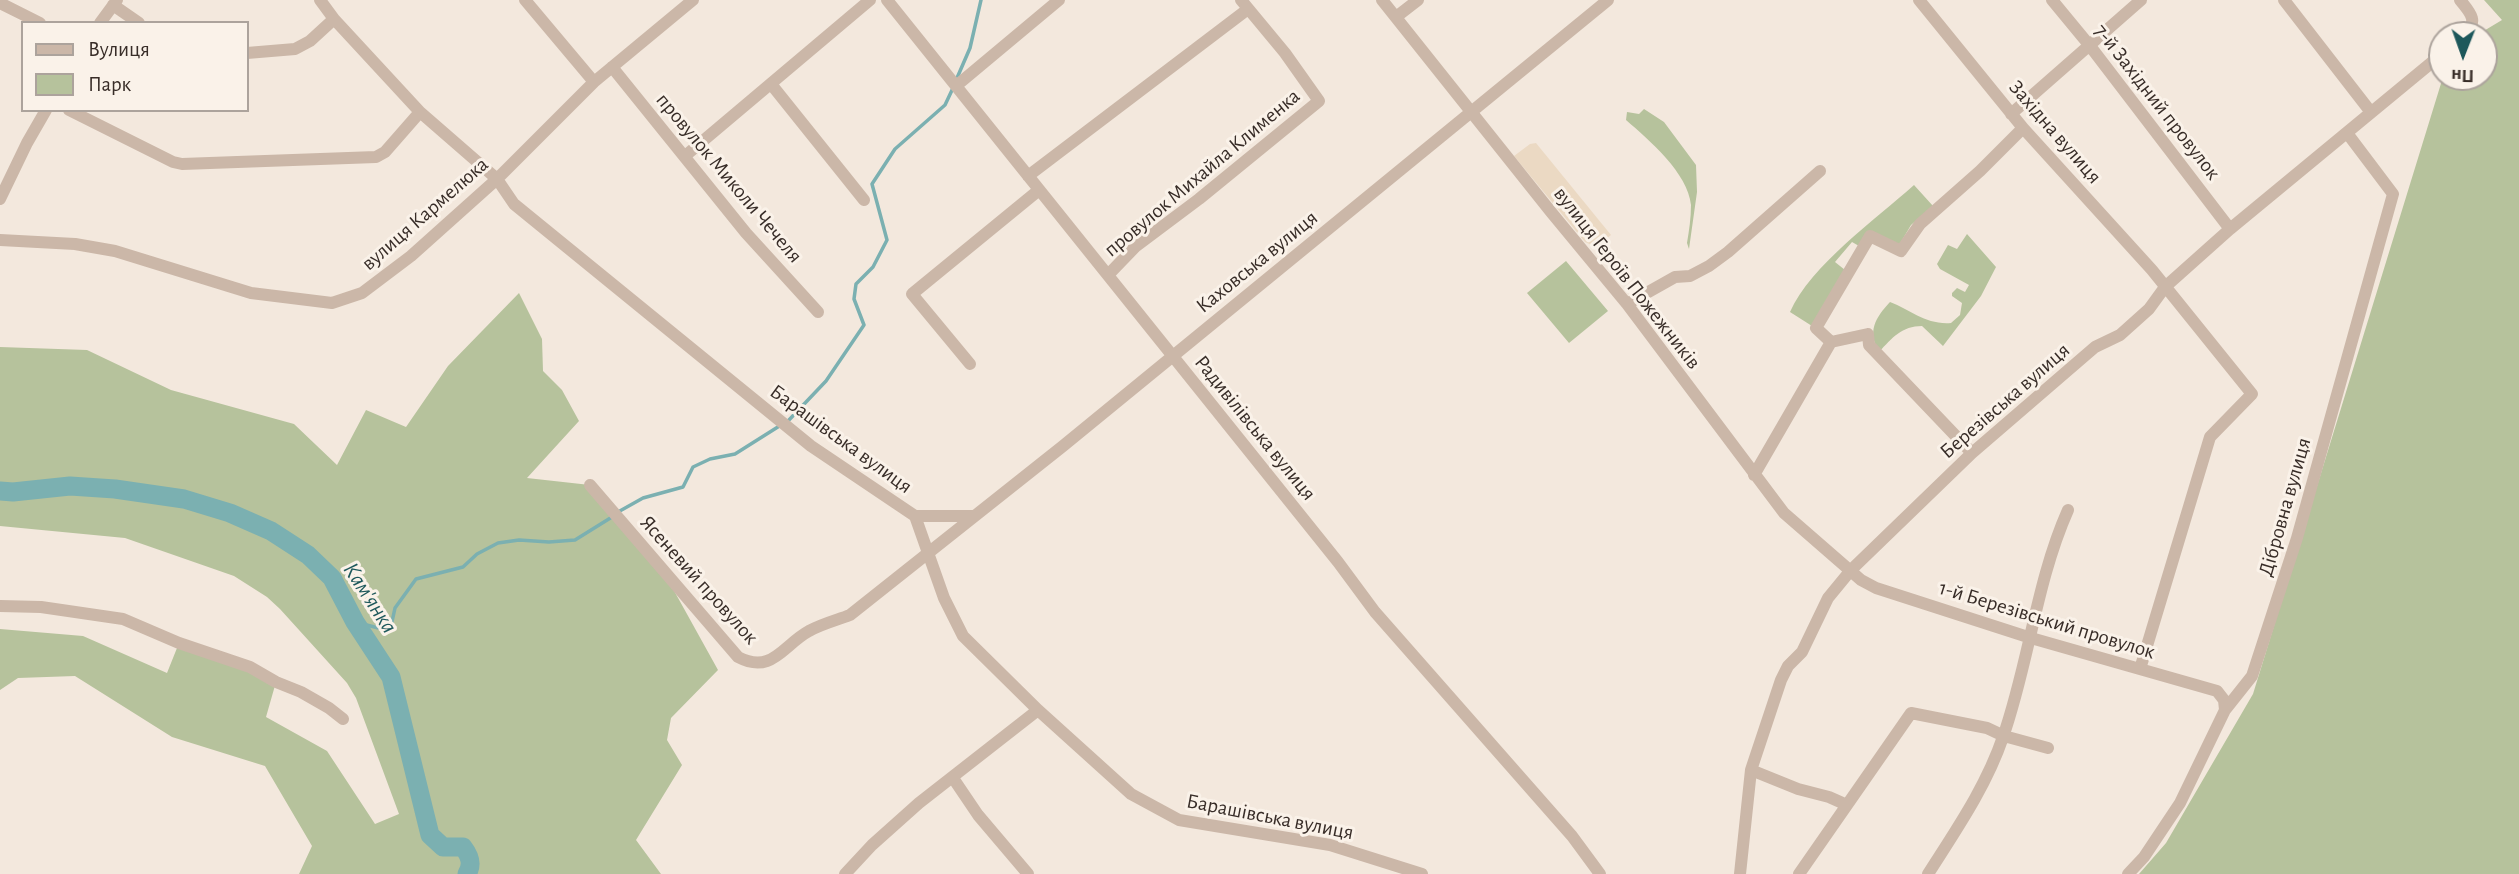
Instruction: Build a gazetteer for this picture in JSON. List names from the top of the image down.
{
  "streets": {
    "street": [
      "7-й Західний провулок",
      "Західна вулиця",
      "провулок Михайла Клименка",
      "провулок Миколи Чечеля",
      "вулиця Кармелюка",
      "Каховська вулиця",
      "вулиця Героїв Пожежників",
      "Березівська вулиця",
      "Радивілівська вулиця",
      "Барашівська вулиця",
      "Дібровна вулиця",
      "Ясеневий провулок",
      "1-й Березівський провулок"
    ]
  },
  "crossings": [
    ["7-й Західний провулок", "Березівська вулиця"],
    ["Західна вулиця", "Березівська вулиця"],
    ["Західна вулиця", "1-й Березівський провулок"],
    ["провулок Михайла Клименка", "Радивілівська вулиця"],
    ["провулок Миколи Чечеля", "вулиця Кармелюка"],
    ["вулиця Кармелюка", "Барашівська вулиця"],
    ["Каховська вулиця", "вулиця Героїв Пожежників"],
    ["Каховська вулиця", "Радивілівська вулиця"],
    ["Каховська вулиця", "Барашівська вулиця"],
    ["Каховська вулиця", "Ясеневий провулок"],
    ["вулиця Героїв Пожежників", "Березівська вулиця"],
    ["вулиця Героїв Пожежників", "1-й Березівський провулок"],
    ["Березівська вулиця", "Дібровна вулиця"],
    ["Березівська вулиця", "1-й Березівський провулок"],
    ["Барашівська вулиця", "Ясеневий провулок"],
    ["Дібровна вулиця", "1-й Березівський провулок"]
  ],
  "water": ["Кам'янка"],
  "legend": ["Вулиця", "Парк"],
  "north": "bottom"
}
